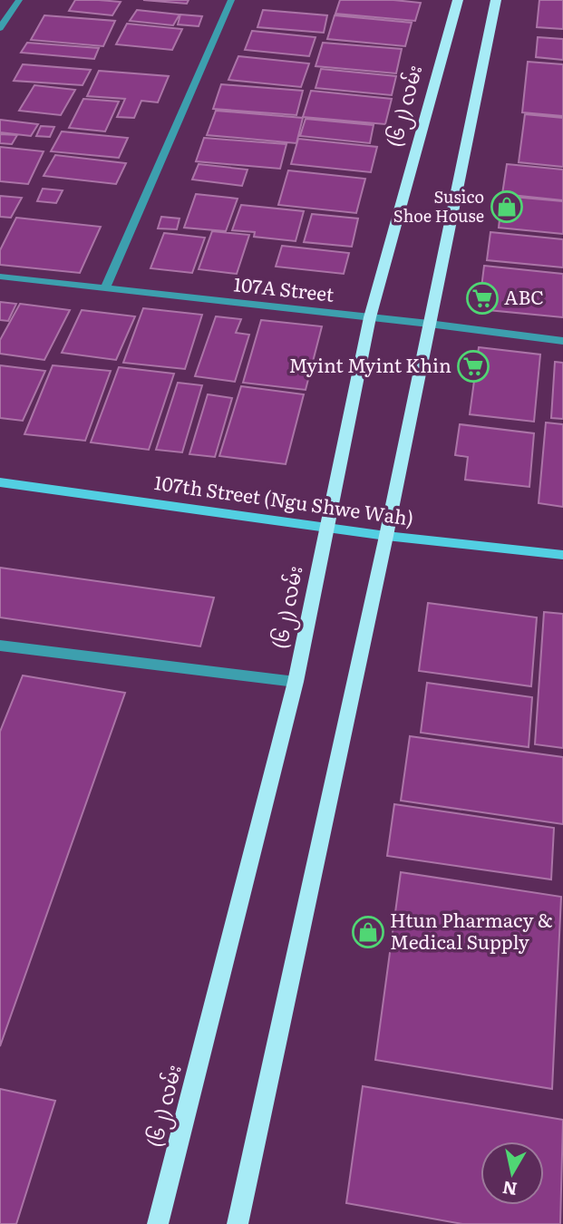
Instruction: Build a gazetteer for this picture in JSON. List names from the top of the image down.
{
  "streets": {
    "main road": ["(၆၂) လမ်း"],
    "street": ["107A Street", "107th Street (Ngu Shwe Wah)"]
  },
  "crossings": [
    ["(၆၂) လမ်း", "107A Street"],
    ["(၆၂) လမ်း", "107th Street (Ngu Shwe Wah)"]
  ],
  "places": {
    "shop": ["Susico Shoe House", "Htun Pharmacy & Medical Supply"],
    "supermarket": ["ABC", "Myint Myint Khin"]
  },
  "north": "bottom"
}
